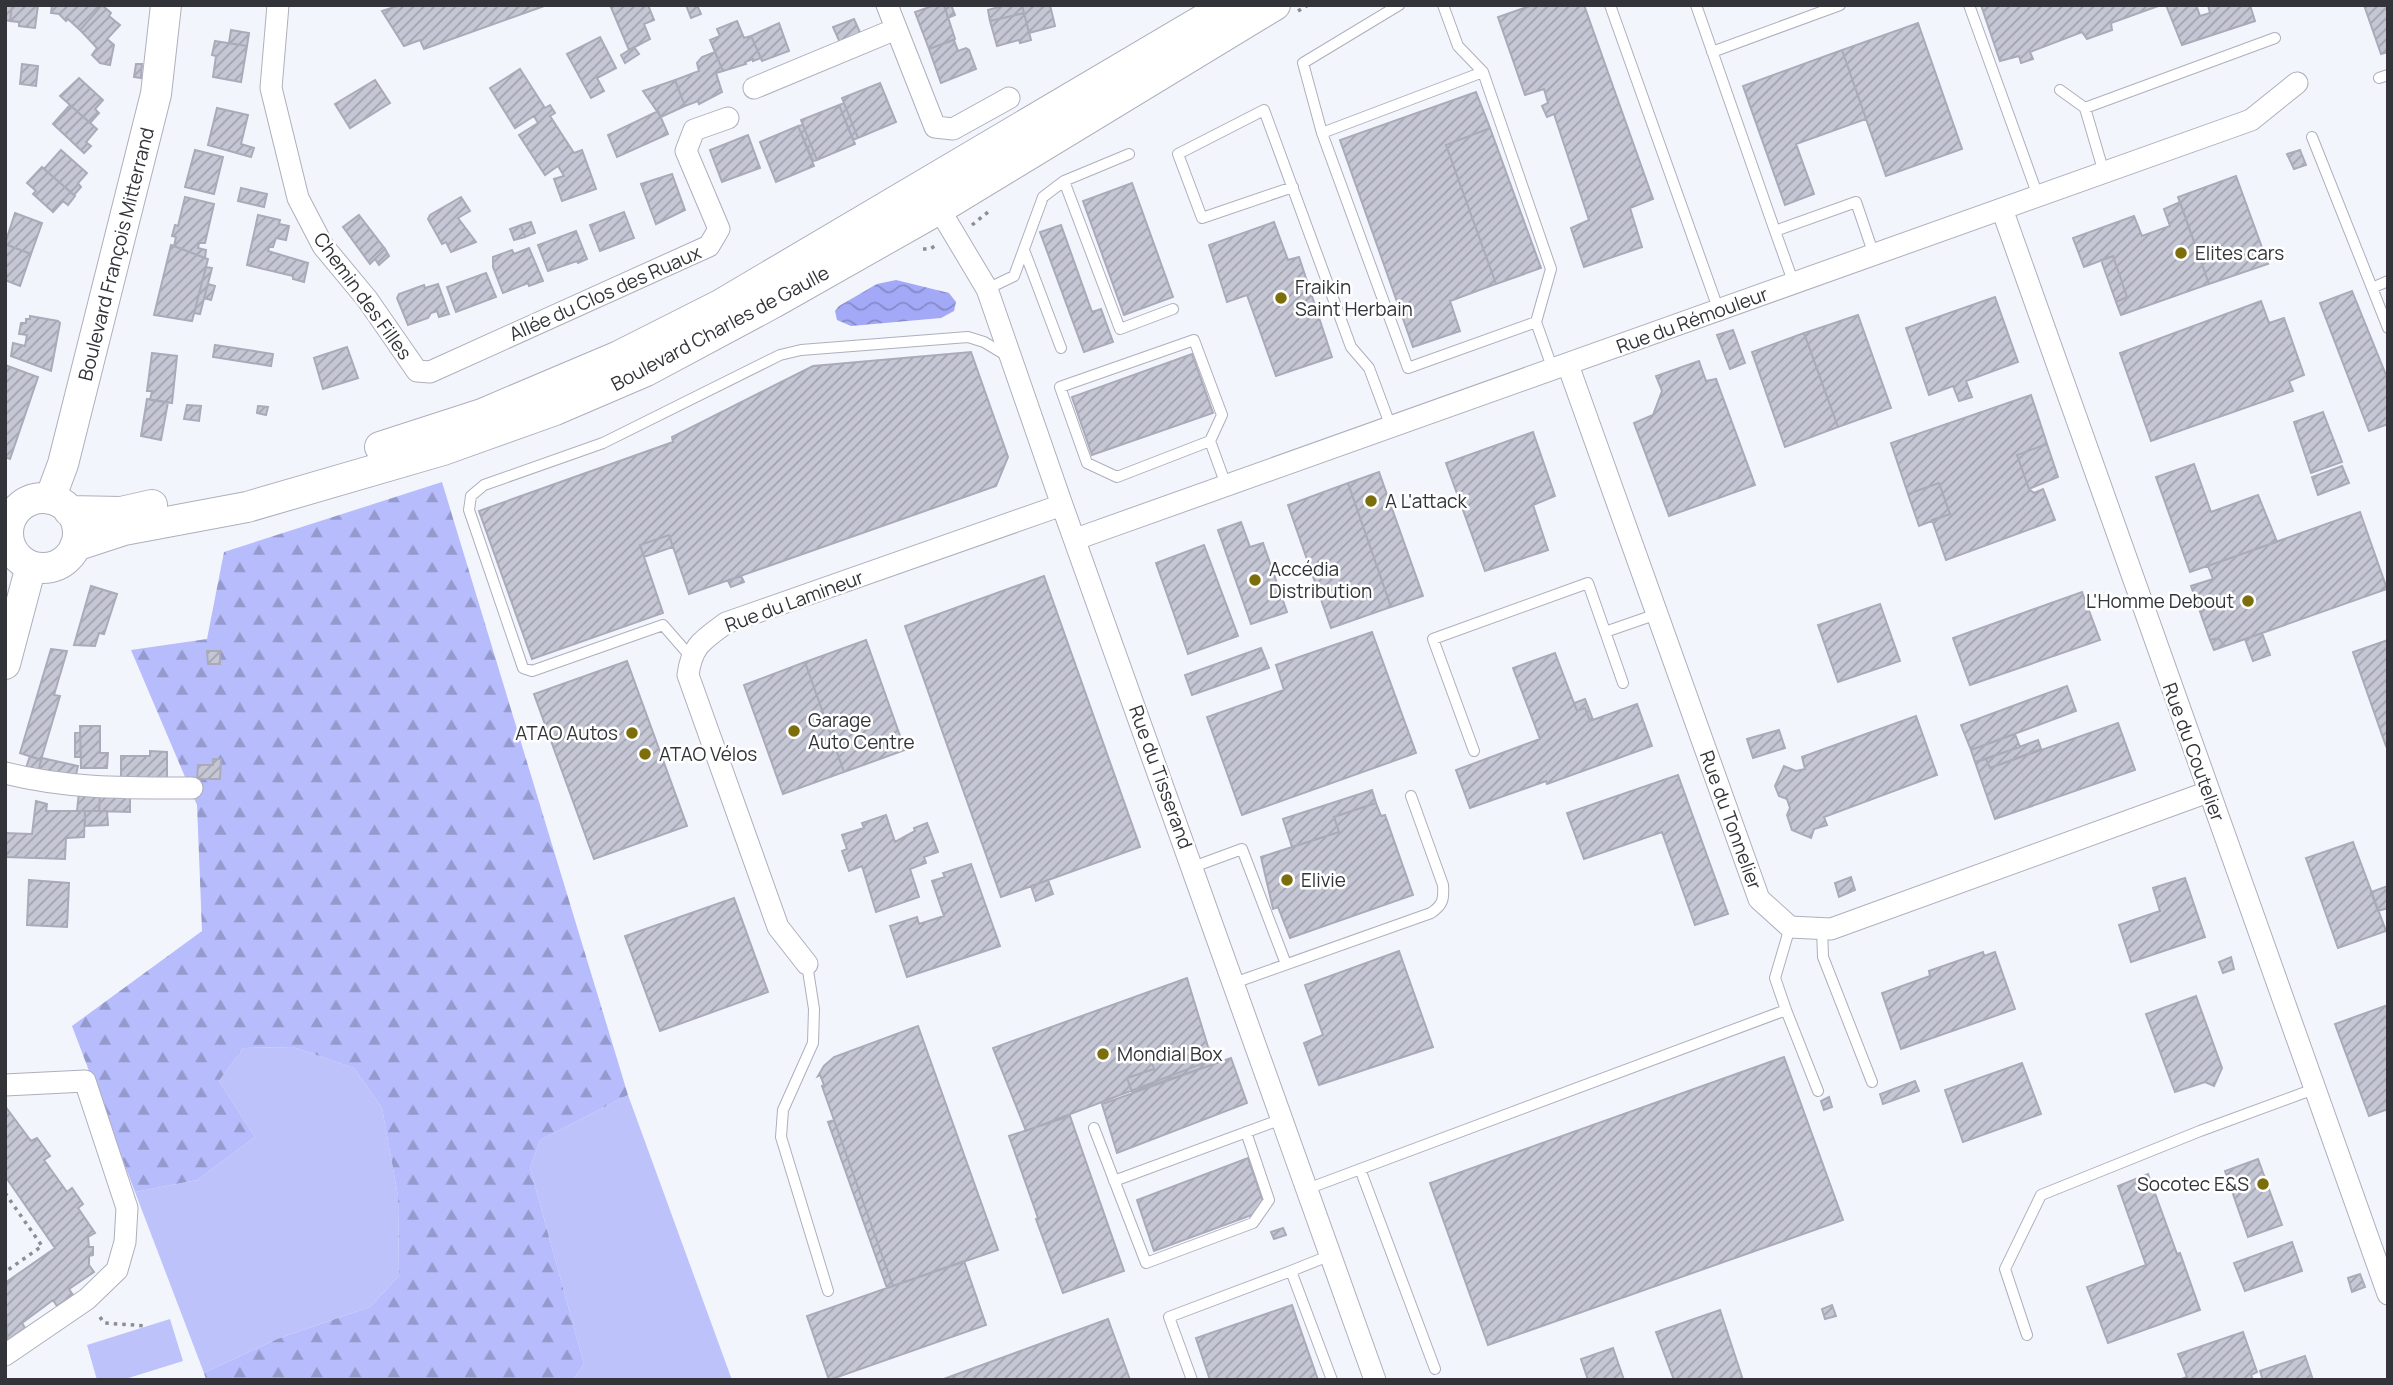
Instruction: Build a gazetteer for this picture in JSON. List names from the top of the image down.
{
  "streets": {
    "street": [
      "Boulevard François Mitterrand",
      "Allée du Clos des Ruaux",
      "Chemin des Filles",
      "Rue du Rémouleur",
      "Boulevard Charles de Gaulle",
      "Rue du Lamineur",
      "Rue du Coutelier",
      "Rue du Tisserand",
      "Rue du Tonnelier"
    ]
  },
  "crossings": [
    ["Boulevard François Mitterrand", "Boulevard Charles de Gaulle"],
    ["Allée du Clos des Ruaux", "Chemin des Filles"],
    ["Rue du Rémouleur", "Rue du Coutelier"],
    ["Rue du Rémouleur", "Rue du Tisserand"],
    ["Rue du Rémouleur", "Rue du Tonnelier"],
    ["Boulevard Charles de Gaulle", "Rue du Tisserand"],
    ["Rue du Lamineur", "Rue du Tisserand"]
  ],
  "places": [
    "Elites cars",
    "Fraikin Saint Herbain",
    "A L'attack",
    "Accédia Distribution",
    "L'Homme Debout",
    "Garage Auto Centre",
    "ATAO Autos",
    "ATAO Vélos",
    "Elivie",
    "Mondial Box",
    "Socotec E&S"
  ]
}
